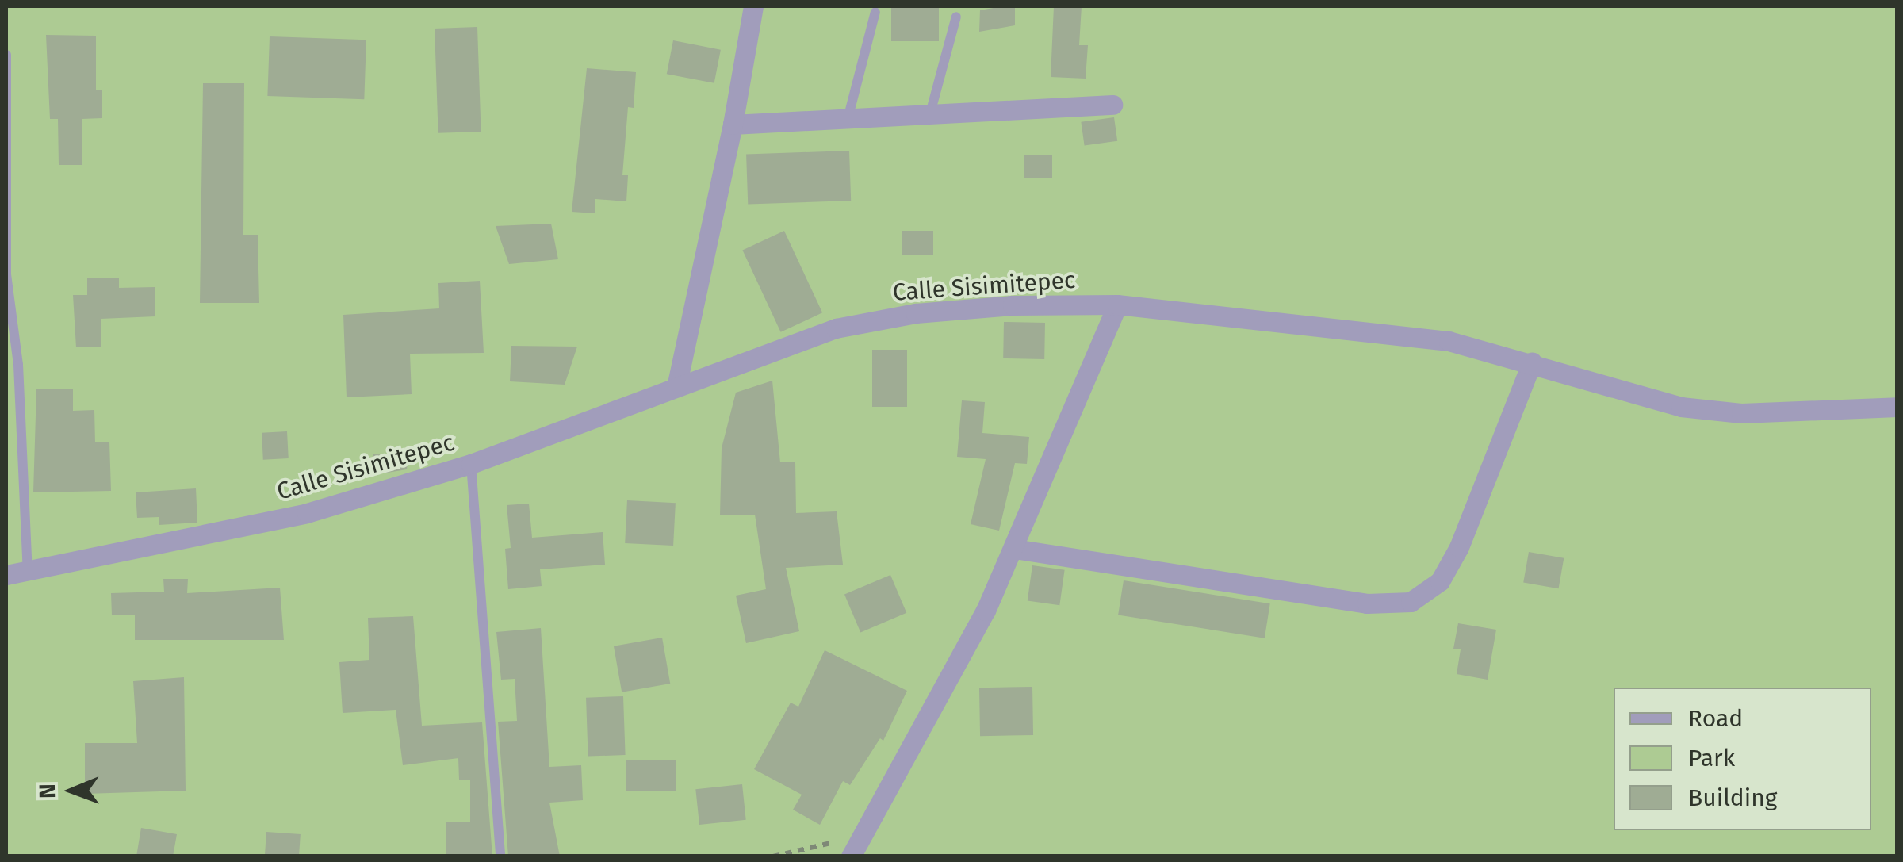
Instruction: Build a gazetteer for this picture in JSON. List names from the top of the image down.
{
  "streets": {
    "street": ["Calle Sisimitepec"]
  },
  "legend": ["Road", "Park", "Building"],
  "north": "left"
}
